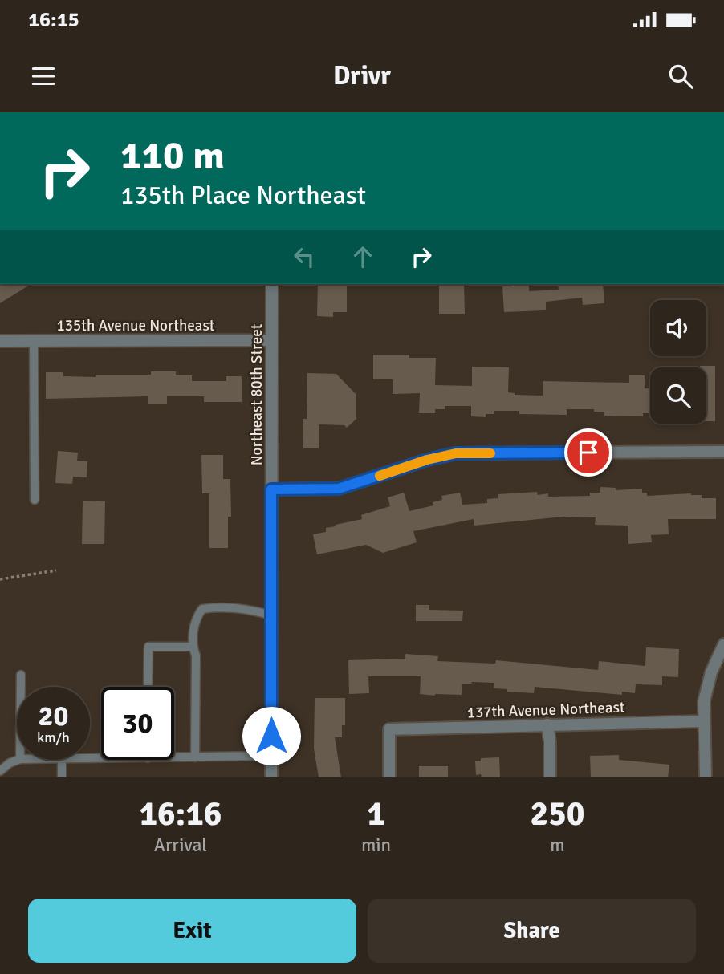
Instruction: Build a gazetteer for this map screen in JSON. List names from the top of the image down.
{
  "streets": {
    "street": ["135th Avenue Northeast", "Northeast 80th Street", "137th Avenue Northeast"]
  },
  "crossings": [
    ["135th Avenue Northeast", "Northeast 80th Street"]
  ],
  "page": {
    "status": "16:15",
    "header": "Drivr",
    "turn": ["110 m", "135th Place Northeast"],
    "speed": "20 km/h",
    "limit": "30",
    "eta": [
      "16:16",
      "Arrival",
      "1",
      "min",
      "250",
      "m"
    ],
    "buttons": ["Exit", "Share"]
  }
}
